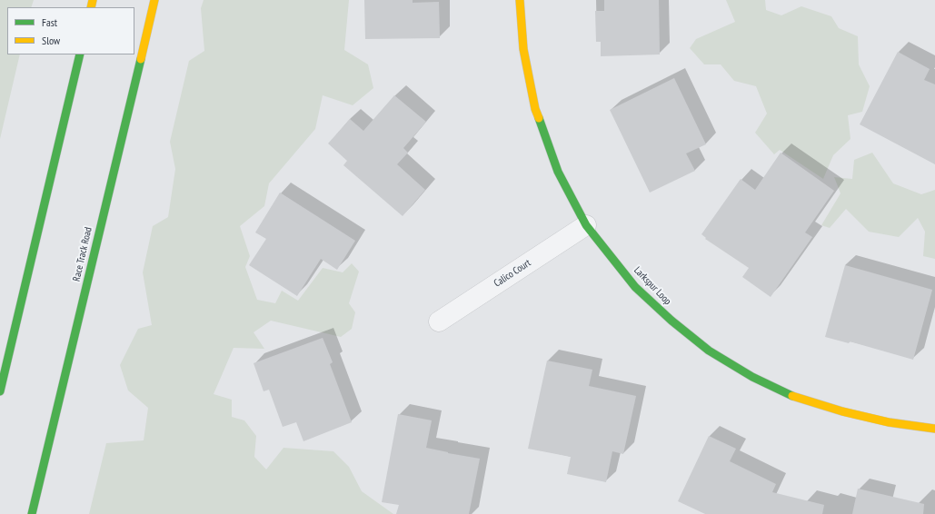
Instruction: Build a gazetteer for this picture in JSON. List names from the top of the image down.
{
  "streets": {
    "main road": ["Race Track Road", "Larkspur Loop"],
    "street": ["Calico Court"]
  },
  "crossings": [
    ["Calico Court", "Larkspur Loop"]
  ],
  "legend": ["Fast", "Slow"]
}
